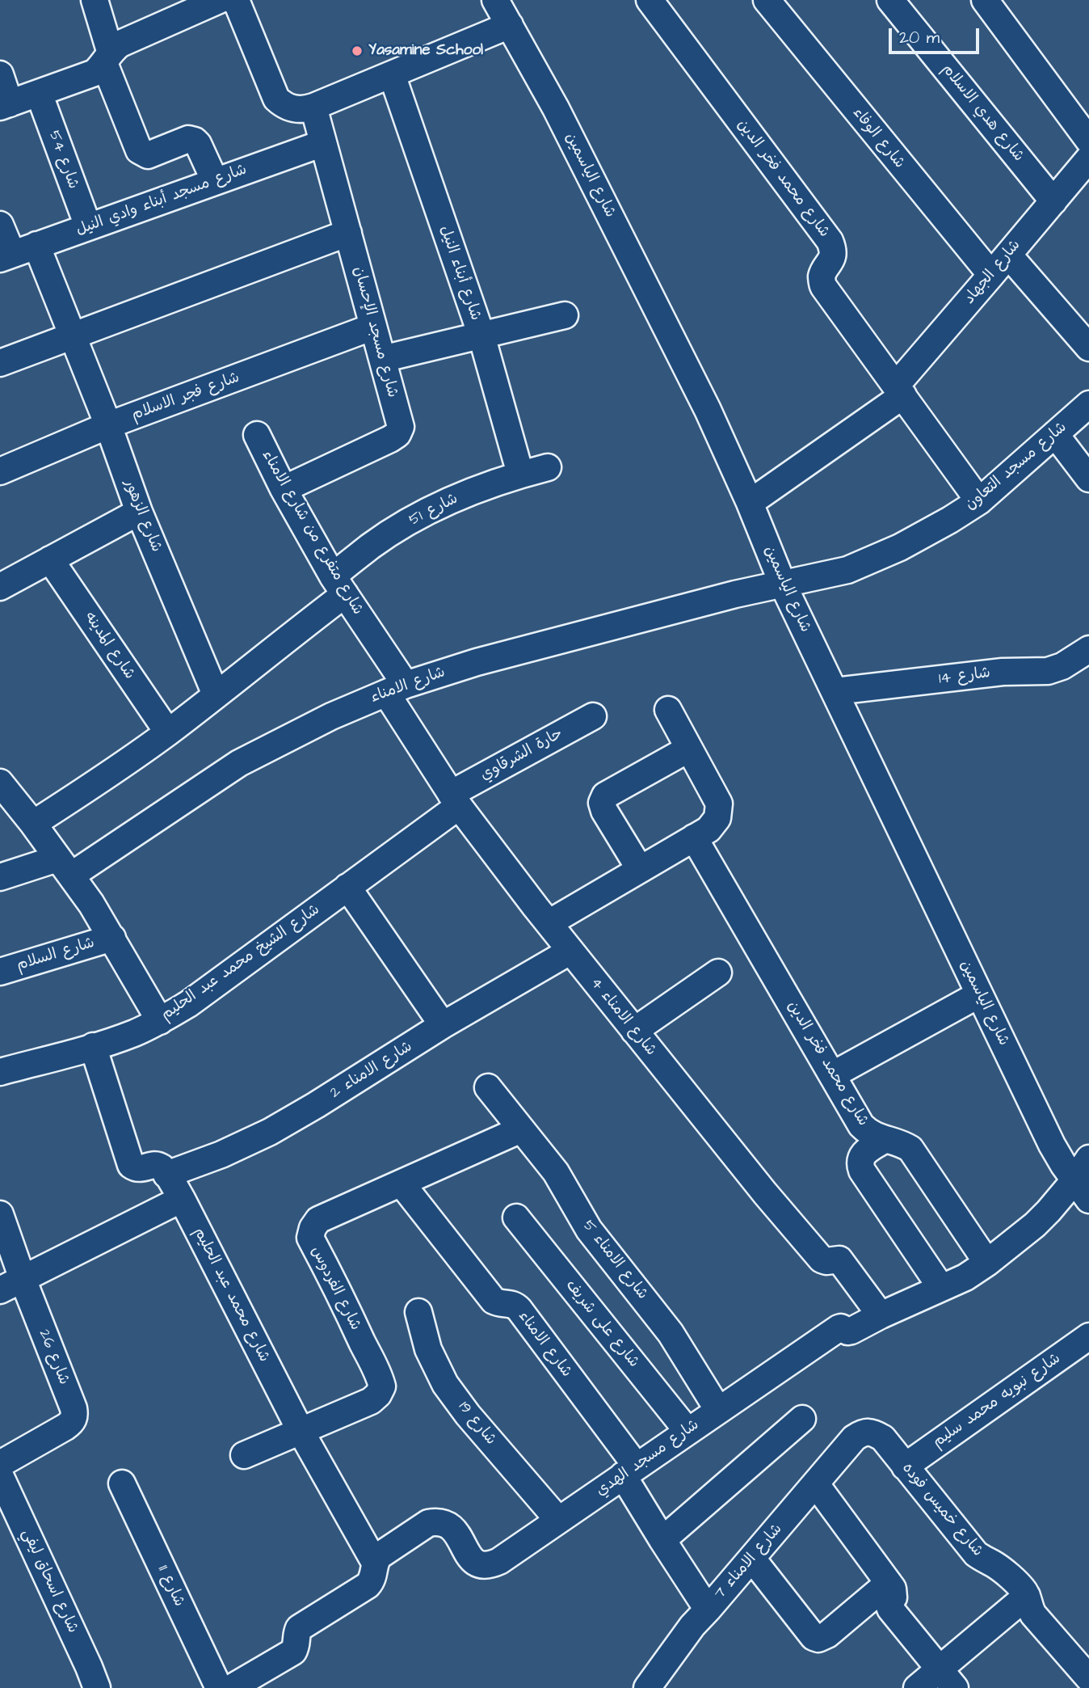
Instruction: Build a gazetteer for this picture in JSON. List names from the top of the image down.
{
  "streets": {
    "street": [
      "شارع هدي الاسلام",
      "شارع الوفاء",
      "شارع 54",
      "شارع الياسمين",
      "شارع محمد فخر الدين",
      "شارع مسجد أبناء وادي النيل",
      "شارع الجهاد",
      "شارع أبناء النيل",
      "شارع مسجد الإحسان",
      "شارع فجر الاسلام",
      "شارع مسجد التعاون",
      "شارع 51",
      "شارع الزهور",
      "شارع متفرع من شارع الامناء",
      "شارع المدينه",
      "شارع 14",
      "شارع الامناء",
      "حارة الشرقاوي",
      "شارع السلام",
      "شارع الشيخ محمد عبد الحليم",
      "شارع الامناء 4",
      "شارع الامناء 2",
      "شارع الامناء 5",
      "شارع الفردوس",
      "شارع محمد عبد الحليم",
      "شارع على شريف",
      "شارع 26",
      "شارع نبويه محمد سليم",
      "شارع 19",
      "شارع مسجد الهدي",
      "شارع خميس فوده",
      "شارع الامناء 7",
      "شارع اسحاق ليفي",
      "شارع 11"
    ]
  },
  "crossings": [
    ["شارع هدي الاسلام", "شارع الجهاد"],
    ["شارع الوفاء", "شارع الجهاد"],
    ["شارع 54", "شارع مسجد أبناء وادي النيل"],
    ["شارع الياسمين", "شارع الجهاد"],
    ["شارع الياسمين", "شارع مسجد التعاون"],
    ["شارع الياسمين", "شارع 14"],
    ["شارع الياسمين", "شارع الامناء"],
    ["شارع الياسمين", "شارع مسجد الهدي"],
    ["شارع محمد فخر الدين", "شارع الجهاد"],
    ["شارع محمد فخر الدين", "شارع مسجد التعاون"],
    ["شارع محمد فخر الدين", "شارع مسجد الهدي"],
    ["شارع مسجد أبناء وادي النيل", "شارع مسجد الإحسان"],
    ["شارع مسجد أبناء وادي النيل", "شارع الزهور"],
    ["شارع أبناء النيل", "شارع 51"],
    ["شارع مسجد الإحسان", "شارع فجر الاسلام"],
    ["شارع مسجد الإحسان", "شارع متفرع من شارع الامناء"],
    ["شارع فجر الاسلام", "شارع الزهور"],
    ["شارع مسجد التعاون", "شارع الامناء"],
    ["شارع 51", "شارع الزهور"],
    ["شارع 51", "شارع متفرع من شارع الامناء"],
    ["شارع 51", "شارع المدينه"],
    ["شارع متفرع من شارع الامناء", "شارع الامناء"],
    ["شارع متفرع من شارع الامناء", "شارع الامناء 4"],
    ["شارع الامناء", "شارع الامناء 4"],
    ["شارع الامناء", "شارع الفردوس"],
    ["شارع الامناء", "شارع مسجد الهدي"],
    ["شارع الامناء", "شارع الامناء 7"],
    ["حارة الشرقاوي", "شارع الشيخ محمد عبد الحليم"],
    ["حارة الشرقاوي", "شارع الامناء 4"],
    ["شارع الشيخ محمد عبد الحليم", "شارع الامناء 4"],
    ["شارع الامناء 4", "شارع الامناء 2"],
    ["شارع الامناء 4", "شارع مسجد الهدي"],
    ["شارع الامناء 2", "شارع محمد عبد الحليم"],
    ["شارع الامناء 5", "شارع الفردوس"],
    ["شارع الامناء 5", "شارع مسجد الهدي"],
    ["شارع الفردوس", "شارع محمد عبد الحليم"],
    ["شارع محمد عبد الحليم", "شارع مسجد الهدي"],
    ["شارع على شريف", "شارع مسجد الهدي"],
    ["شارع نبويه محمد سليم", "شارع خميس فوده"],
    ["شارع 19", "شارع مسجد الهدي"],
    ["شارع خميس فوده", "شارع الامناء 7"]
  ],
  "places": ["Yasamine School"],
  "scale_bar": "20 m"
}
